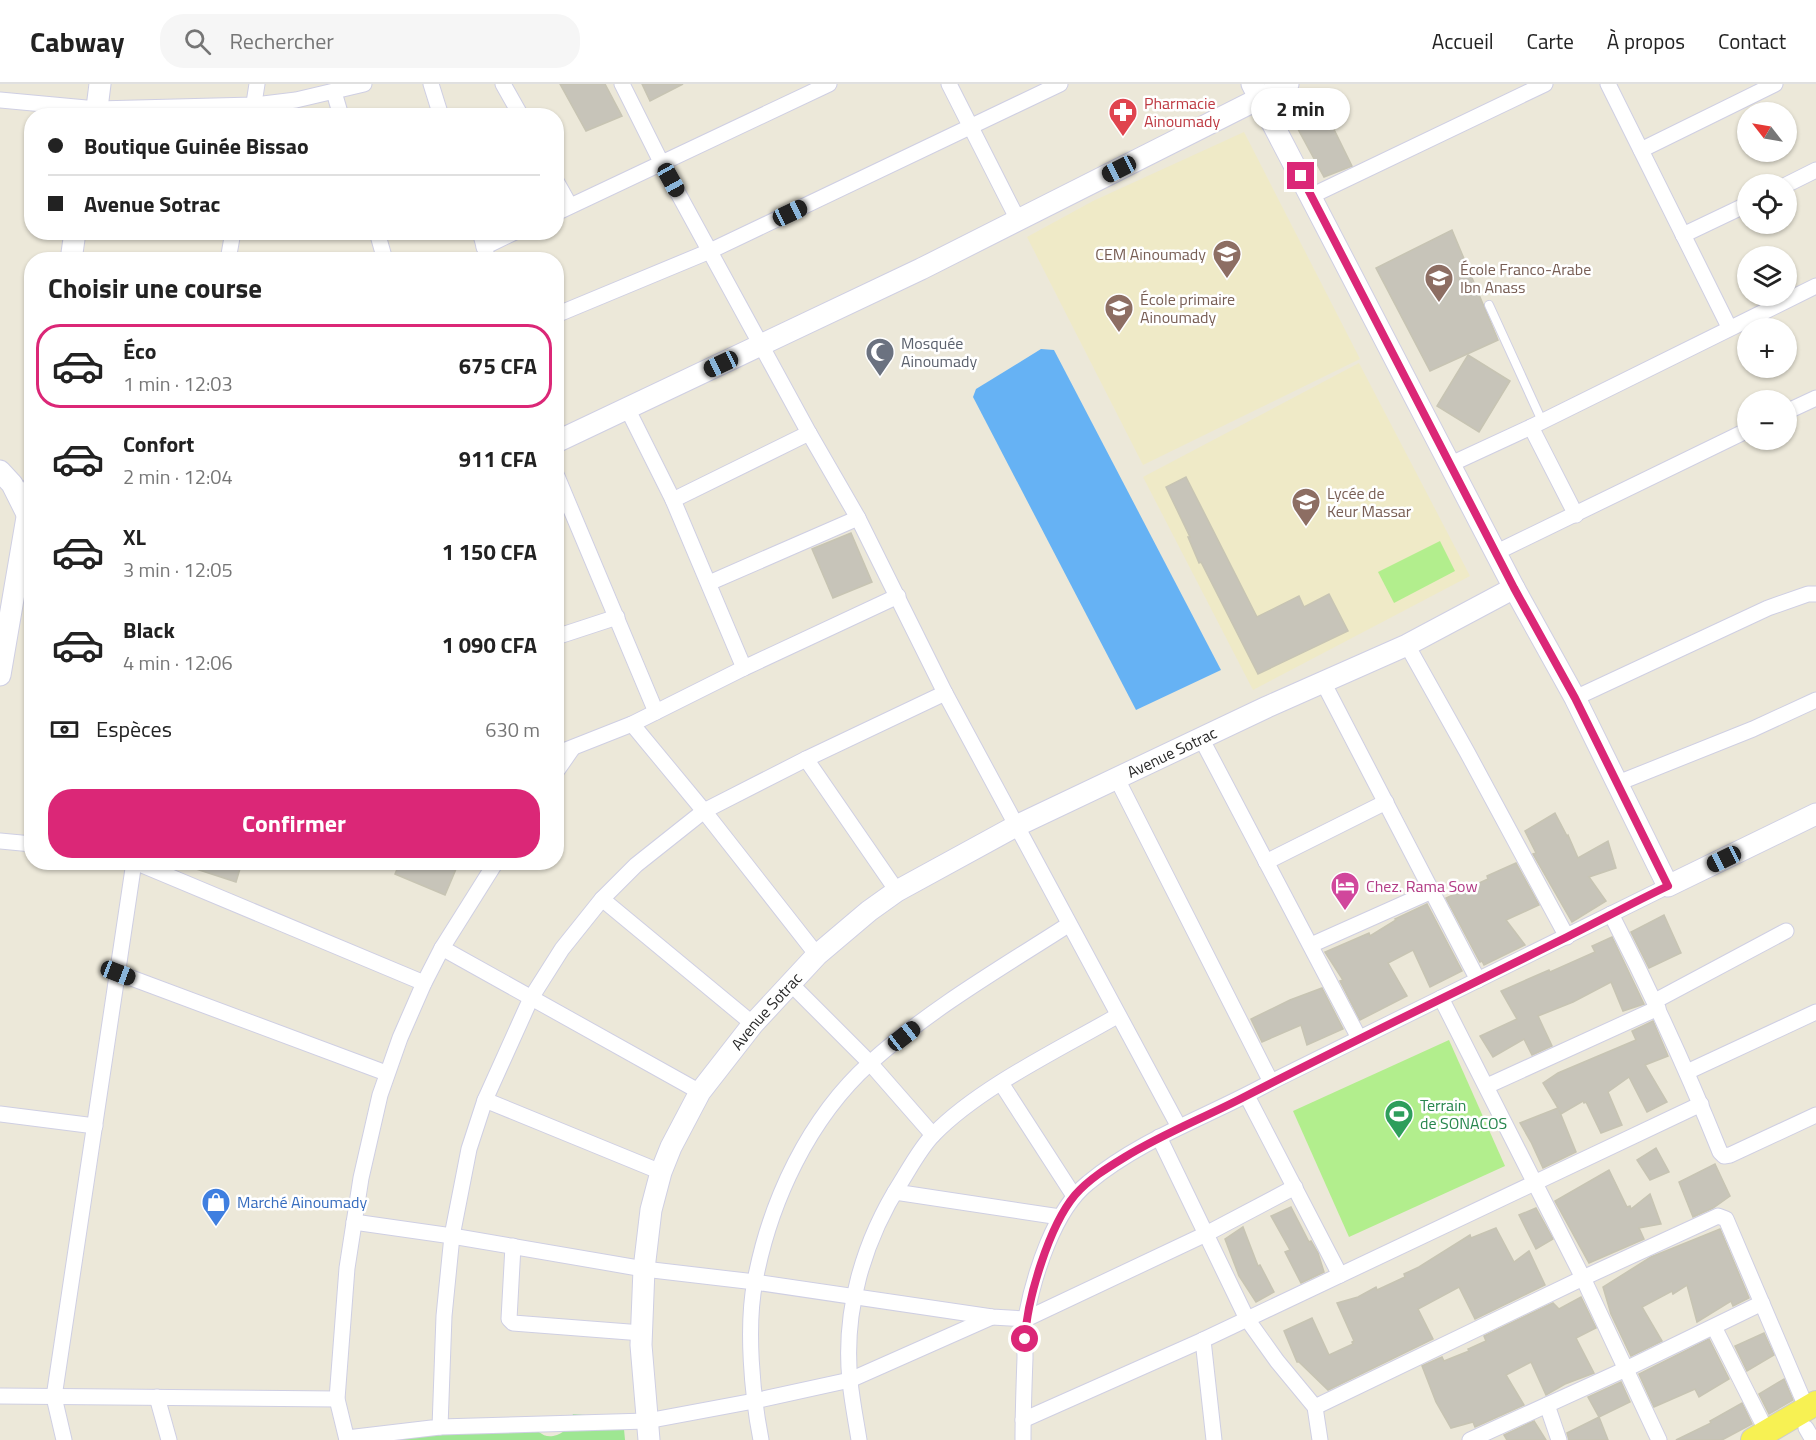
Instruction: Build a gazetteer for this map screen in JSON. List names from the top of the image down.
{
  "streets": {
    "street": ["Avenue Sotrac"]
  },
  "places": {
    "pharmacy": ["Pharmacie Ainoumady"],
    "school or university": [
      "CEM Ainoumady",
      "École Franco-Arabe Ibn Anass",
      "École primaire Ainoumady",
      "Lycée de Keur Massar"
    ],
    "mosque": ["Mosquée Ainoumady"],
    "hotel": ["Chez. Rama Sow"],
    "sports": ["Terrain de SONACOS"],
    "shop": ["Marché Ainoumady"]
  },
  "north": "top left",
  "page": {
    "header": "Cabway",
    "search": "Rechercher",
    "nav": [
      "Accueil",
      "Carte",
      "À propos",
      "Contact"
    ],
    "bubble": "2 min",
    "map_buttons": ["+", "−"],
    "banner": ["Boutique Guinée Bissao", "Avenue Sotrac"],
    "heading": "Choisir une course",
    "list": [
      {
        "name": "Éco",
        "note": "1 min · 12:03",
        "value": "675 CFA"
      },
      {
        "name": "Confort",
        "note": "2 min · 12:04",
        "value": "911 CFA"
      },
      {
        "name": "XL",
        "note": "3 min · 12:05",
        "value": "1 150 CFA"
      },
      {
        "name": "Black",
        "note": "4 min · 12:06",
        "value": "1 090 CFA"
      }
    ],
    "pay": ["Espèces", "630 m"],
    "buttons": "Confirmer"
  }
}
